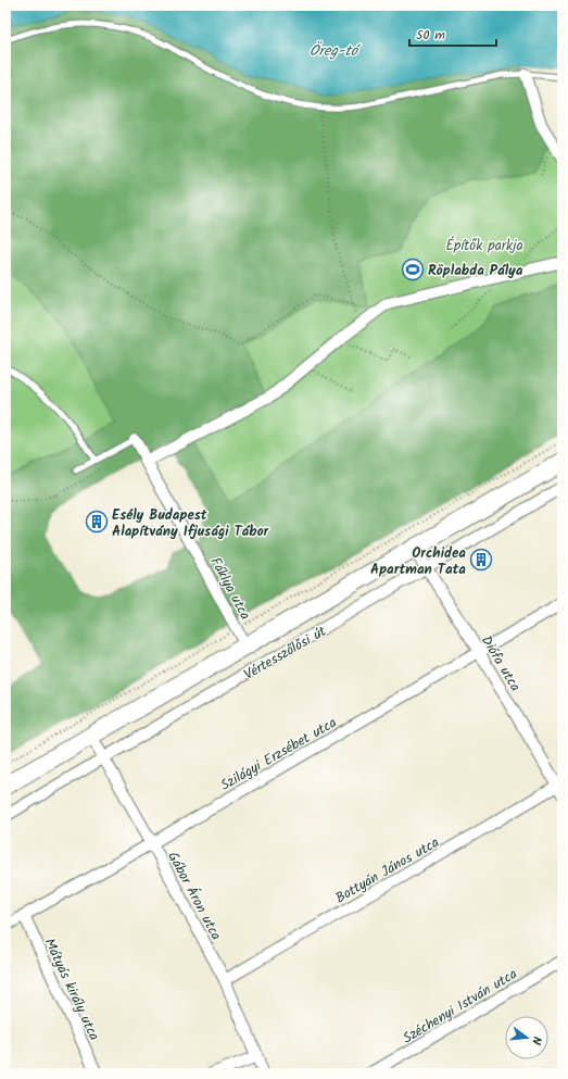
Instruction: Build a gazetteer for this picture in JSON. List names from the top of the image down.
{
  "streets": {
    "main road": ["Vértesszőlősi út"],
    "street": [
      "Fáklya utca",
      "Diófa utca",
      "Szilágyi Erzsébet utca",
      "Bottyán János utca",
      "Gábor Áron utca",
      "Mátyás király utca",
      "Széchenyi István utca"
    ]
  },
  "crossings": [
    ["Fáklya utca", "Vértesszőlősi út"],
    ["Vértesszőlősi út", "Diófa utca"],
    ["Vértesszőlősi út", "Gábor Áron utca"],
    ["Diófa utca", "Szilágyi Erzsébet utca"],
    ["Diófa utca", "Bottyán János utca"],
    ["Szilágyi Erzsébet utca", "Gábor Áron utca"],
    ["Szilágyi Erzsébet utca", "Mátyás király utca"],
    ["Bottyán János utca", "Gábor Áron utca"]
  ],
  "water": ["Öreg-tó"],
  "parks": ["Építők parkja"],
  "places": {
    "sports": ["Röplabda Pálya"],
    "building": ["Esély Budapest Alapítvány Ifjusági Tábor", "Orchidea Apartman Tata"]
  },
  "scale_bar": "50 m",
  "north": "right"
}
